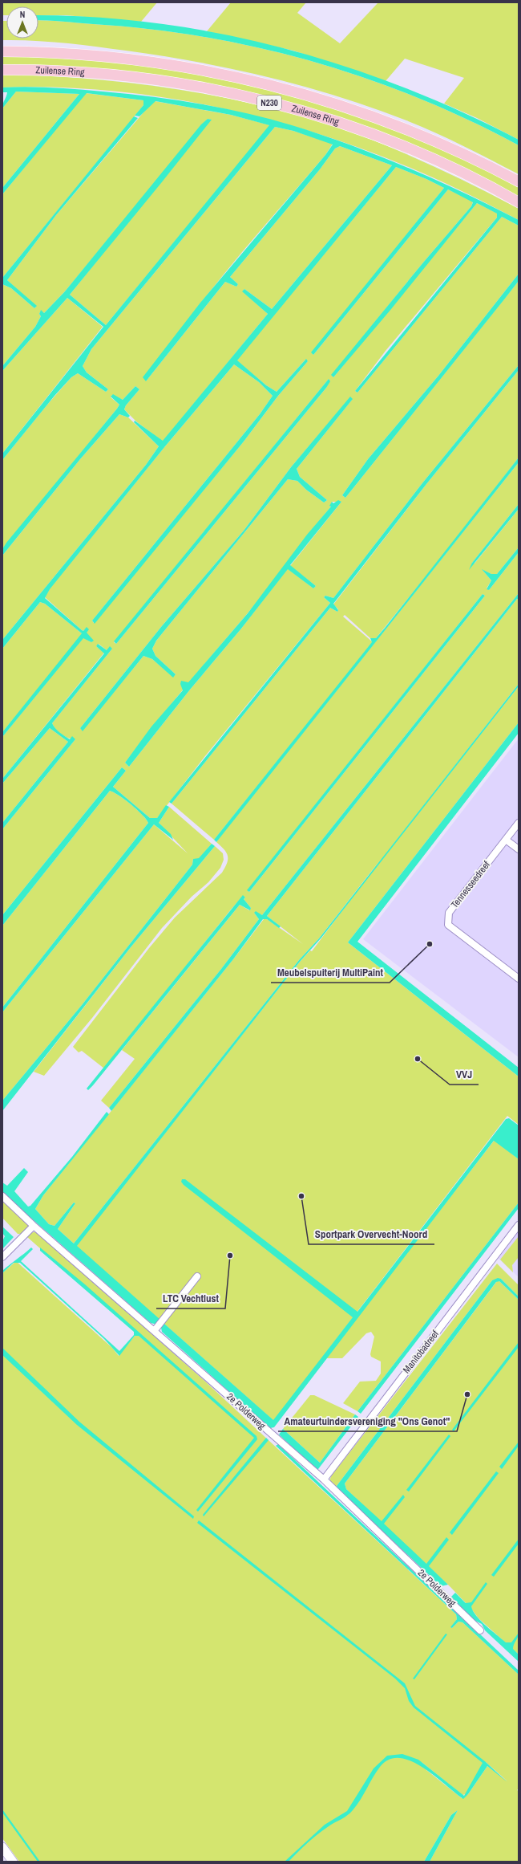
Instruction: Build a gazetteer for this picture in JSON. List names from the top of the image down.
{
  "streets": {
    "main road": ["Zuilense Ring", "N230"],
    "street": ["Tennesseedreef", "Manitobadreef", "2e Polderweg"]
  },
  "crossings": [
    ["Manitobadreef", "2e Polderweg"]
  ],
  "places": [
    "Meubelspuiterij MultiPaint",
    "VVJ",
    "Sportpark Overvecht-Noord",
    "LTC Vechtlust",
    "Amateurtuindersvereniging \"Ons Genot\""
  ],
  "north": "top"
}
